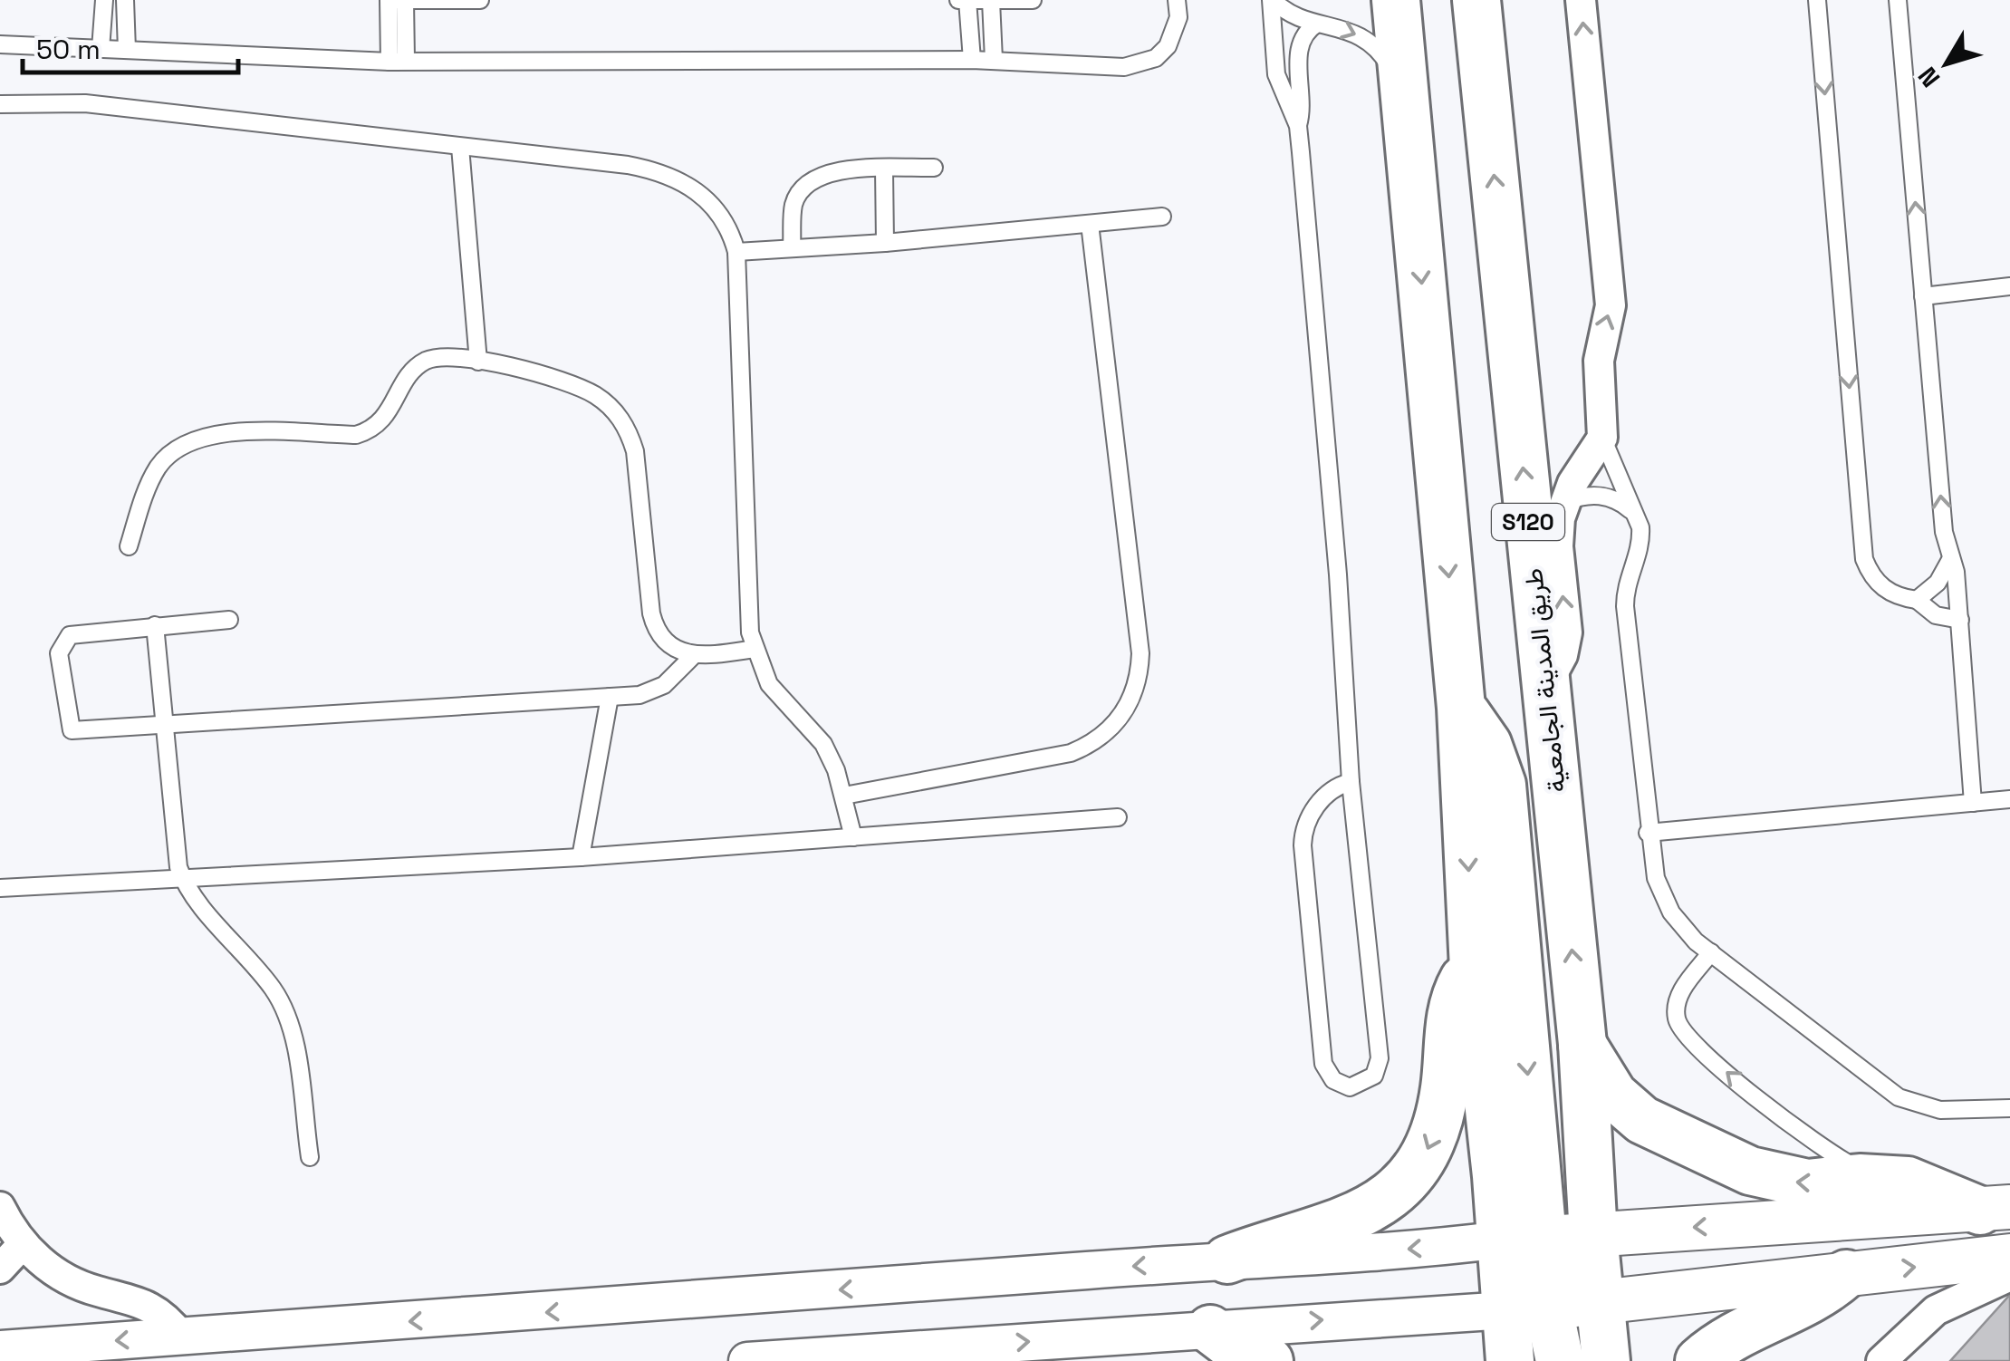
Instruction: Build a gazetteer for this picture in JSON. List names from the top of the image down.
{
  "streets": {
    "main road": ["S120", "طريق المدينة الجامعية"]
  },
  "scale_bar": "50 m",
  "north": "bottom left"
}
